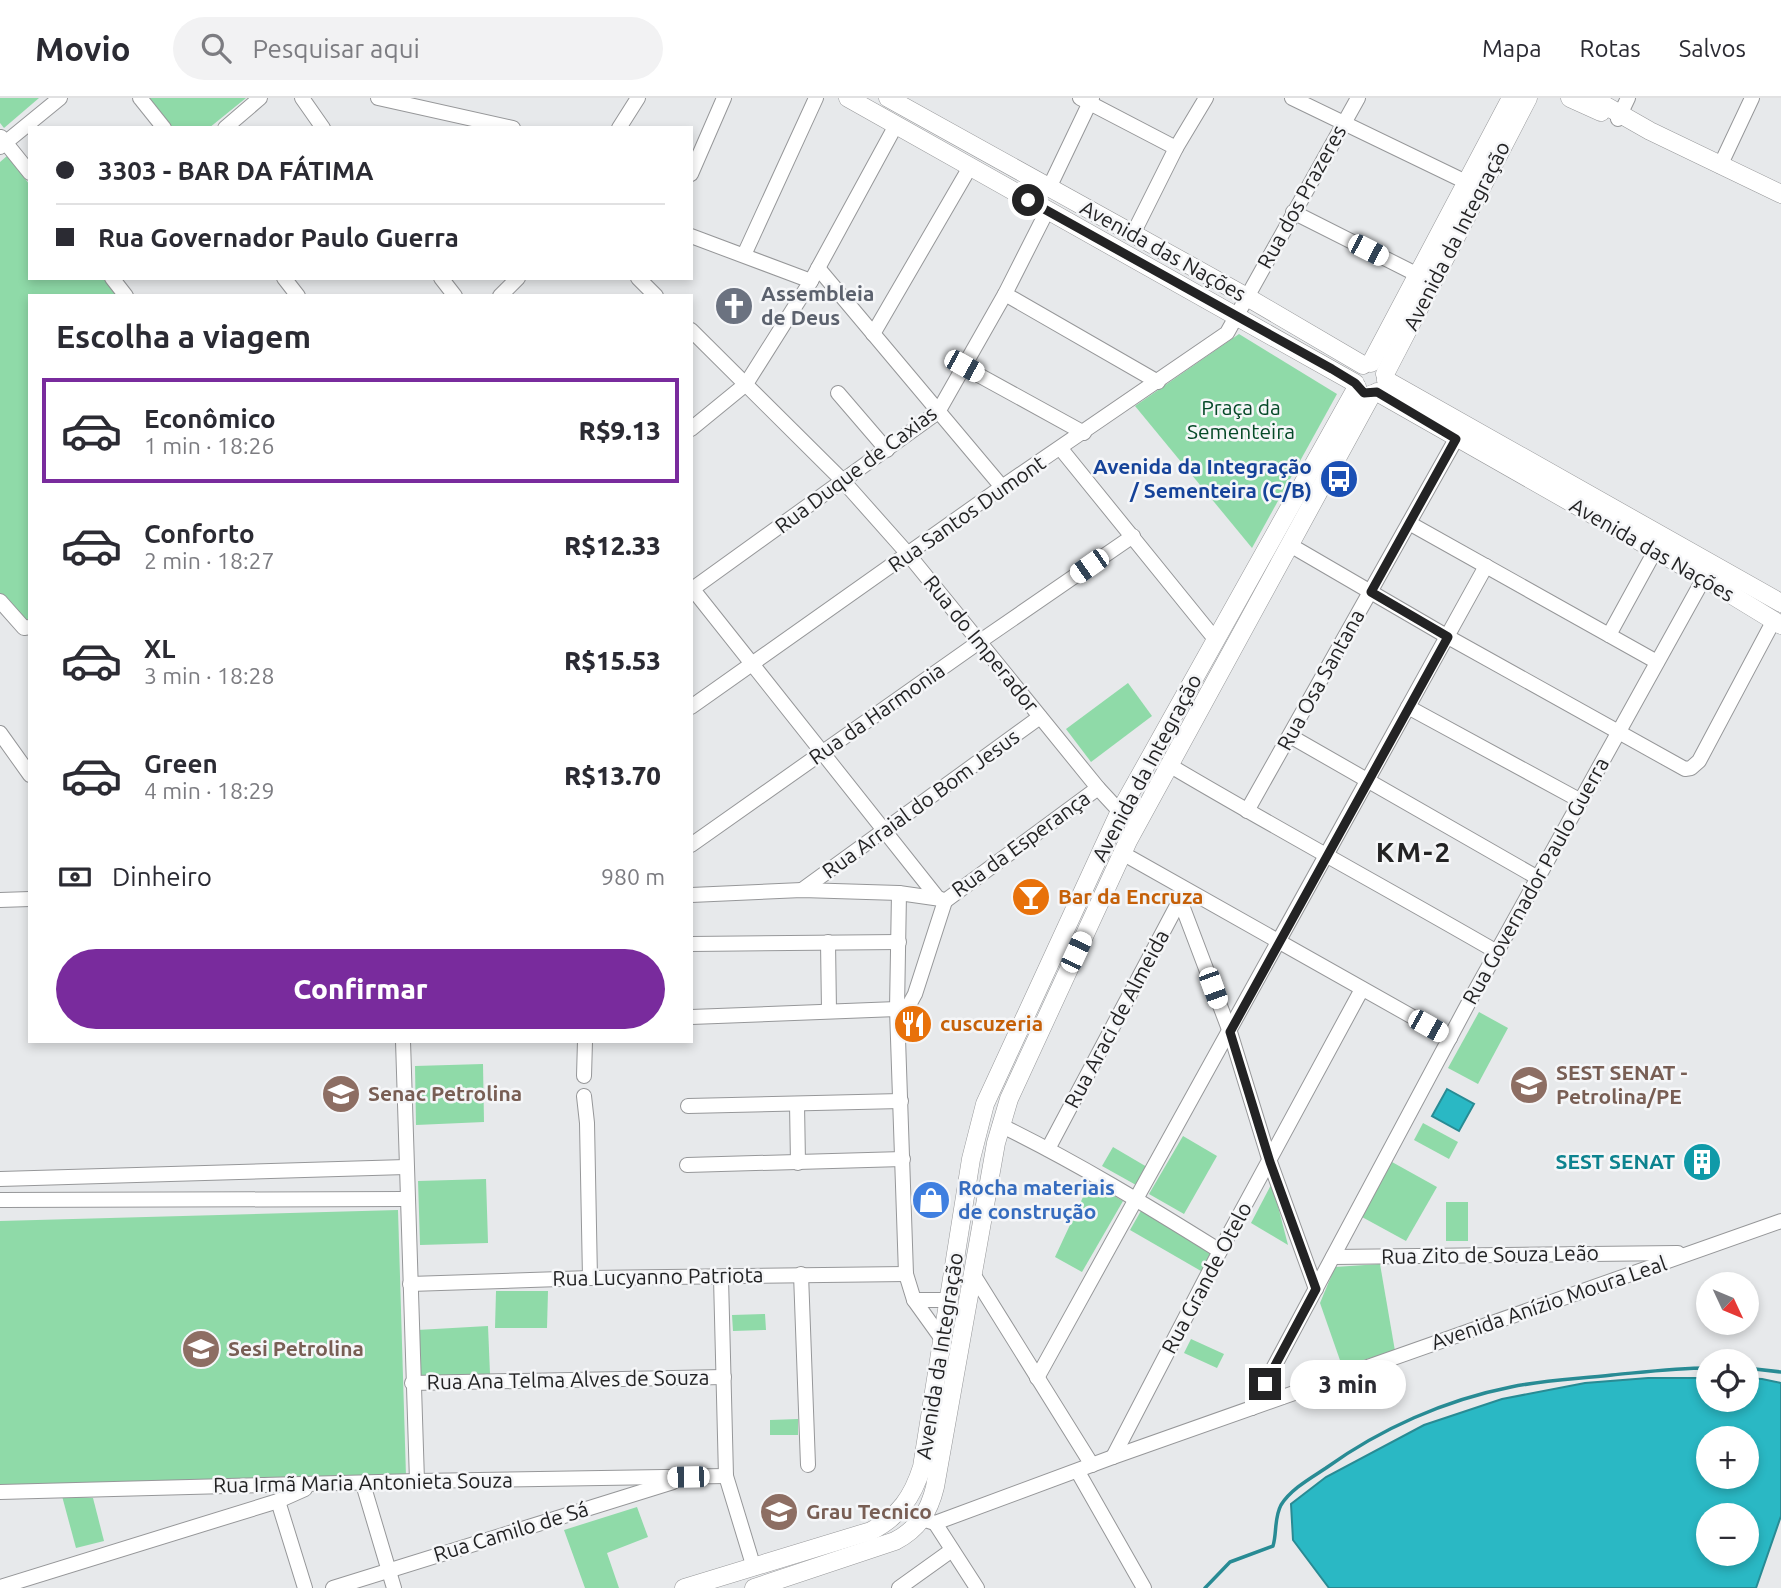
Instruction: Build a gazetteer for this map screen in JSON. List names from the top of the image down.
{
  "streets": {
    "main road": ["Avenida da Integração", "Avenida das Nações"],
    "street": [
      "Rua dos Prazeres",
      "Rua Duque de Caxias",
      "Rua Santos Dumont",
      "Rua do Imperador",
      "Rua Osa Santana",
      "Rua da Harmonia",
      "Rua Arraial do Bom Jesus",
      "Rua da Esperança",
      "Rua Governador Paulo Guerra",
      "Rua Araci de Almeida",
      "Rua Zito de Souza Leão",
      "Rua Lucyanno Patriota",
      "Rua Grande Otelo",
      "Avenida Anízio Moura Leal",
      "Rua Ana Telma Alves de Souza",
      "Rua Irmã Maria Antonieta Souza",
      "Rua Camilo de Sá"
    ]
  },
  "crossings": [
    ["Rua dos Prazeres", "Avenida das Nações"],
    ["Rua dos Prazeres", "Rua Santos Dumont"],
    ["Avenida da Integração", "Avenida das Nações"],
    ["Avenida da Integração", "Rua do Imperador"],
    ["Avenida da Integração", "Avenida Anízio Moura Leal"],
    ["Avenida das Nações", "Rua Duque de Caxias"],
    ["Avenida das Nações", "Rua Santos Dumont"],
    ["Avenida das Nações", "Rua Osa Santana"],
    ["Avenida das Nações", "Rua Governador Paulo Guerra"],
    ["Rua Duque de Caxias", "Rua do Imperador"],
    ["Rua Santos Dumont", "Rua do Imperador"],
    ["Rua do Imperador", "Rua da Harmonia"],
    ["Rua do Imperador", "Rua Arraial do Bom Jesus"],
    ["Rua do Imperador", "Rua da Esperança"],
    ["Rua Governador Paulo Guerra", "Rua Zito de Souza Leão"],
    ["Rua Governador Paulo Guerra", "Avenida Anízio Moura Leal"],
    ["Rua Zito de Souza Leão", "Avenida Anízio Moura Leal"],
    ["Rua Grande Otelo", "Avenida Anízio Moura Leal"],
    ["Rua Irmã Maria Antonieta Souza", "Rua Camilo de Sá"]
  ],
  "districts": ["KM-2"],
  "parks": ["Praça da Sementeira"],
  "places": {
    "church": ["Assembleia de Deus"],
    "bus stop": ["Avenida da Integração / Sementeira (C/B)"],
    "bar": ["Bar da Encruza"],
    "restaurant": ["cuscuzeria"],
    "school or university": [
      "SEST SENAT - Petrolina/PE",
      "Senac Petrolina",
      "Sesi Petrolina",
      "Grau Tecnico"
    ],
    "building": ["SEST SENAT"],
    "shop": ["Rocha materiais de construção"]
  },
  "north": "bottom right",
  "page": {
    "header": "Movio",
    "search": "Pesquisar aqui",
    "nav": ["Mapa", "Rotas", "Salvos"],
    "banner": ["3303 - BAR DA FÁTIMA", "Rua Governador Paulo Guerra"],
    "heading": "Escolha a viagem",
    "list": [
      {
        "name": "Econômico",
        "note": "1 min · 18:26",
        "value": "R$9.13"
      },
      {
        "name": "Conforto",
        "note": "2 min · 18:27",
        "value": "R$12.33"
      },
      {
        "name": "XL",
        "note": "3 min · 18:28",
        "value": "R$15.53"
      },
      {
        "name": "Green",
        "note": "4 min · 18:29",
        "value": "R$13.70"
      }
    ],
    "pay": ["Dinheiro", "980 m"],
    "buttons": "Confirmar",
    "map_buttons": ["+", "−"],
    "bubble": "3 min"
  }
}
